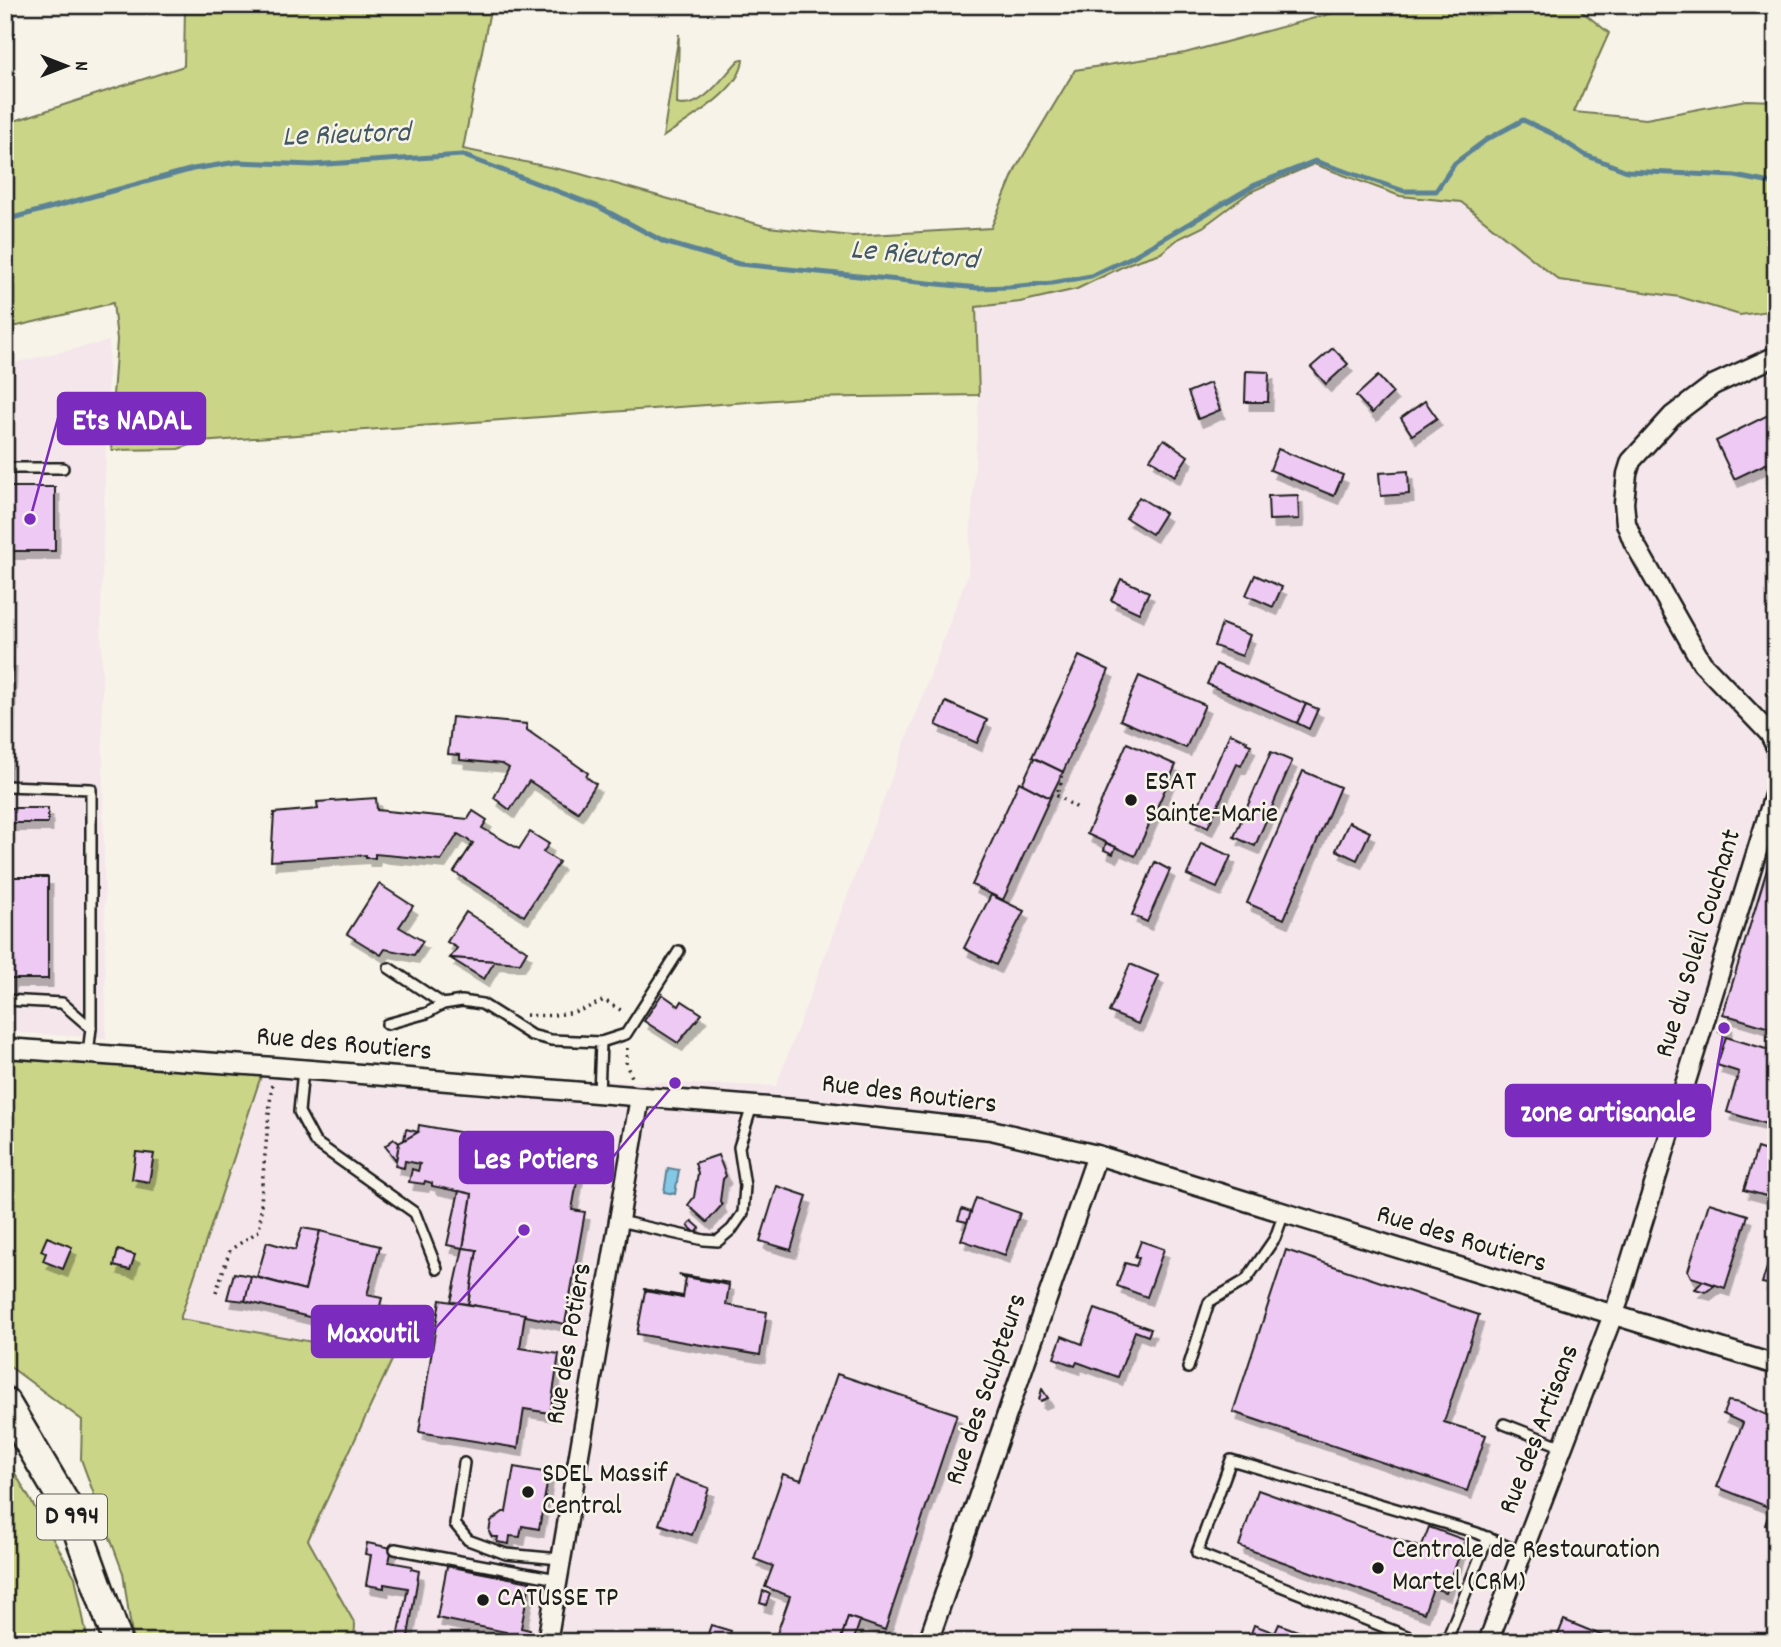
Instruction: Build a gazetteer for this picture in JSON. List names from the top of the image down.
{
  "streets": {
    "main road": ["D 994"],
    "street": [
      "Rue du Soleil Couchant",
      "Rue des Routiers",
      "Rue des Potiers",
      "Rue des Sculpteurs",
      "Rue des Artisans"
    ]
  },
  "crossings": [
    ["Rue du Soleil Couchant", "Rue des Routiers"],
    ["Rue du Soleil Couchant", "Rue des Artisans"],
    ["Rue des Routiers", "Rue des Potiers"],
    ["Rue des Routiers", "Rue des Sculpteurs"],
    ["Rue des Routiers", "Rue des Artisans"]
  ],
  "water": ["Le Rieutord"],
  "places": [
    "Ets NADAL",
    "ESAT Sainte-Marie",
    "zone artisanale",
    "Les Potiers",
    "Maxoutil",
    "SDEL Massif Central",
    "Centrale de Restauration Martel (CRM)",
    "CATUSSE TP"
  ],
  "north": "right"
}
